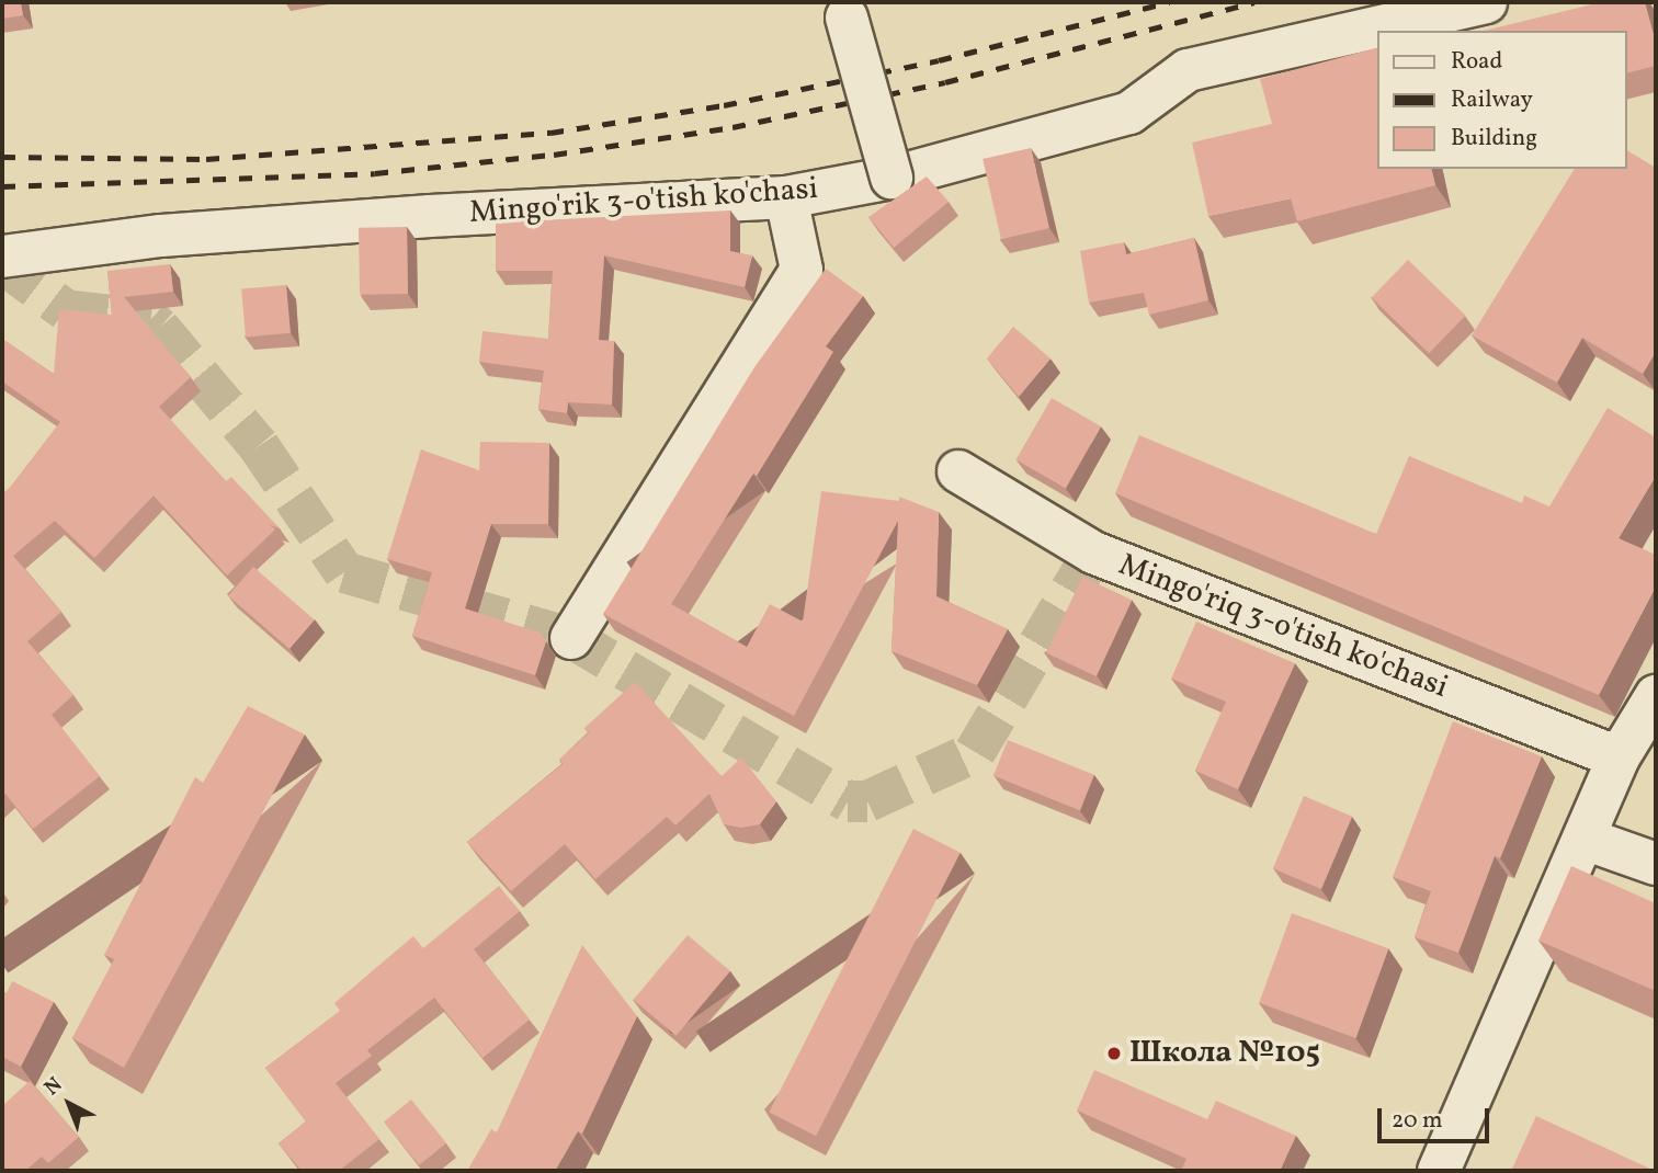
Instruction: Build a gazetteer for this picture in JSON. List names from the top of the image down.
{
  "streets": {
    "street": ["Mingo'rik 3-o'tish ko'chasi", "Mingo'riq 3-o'tish ko'chasi"]
  },
  "places": ["Школа №105"],
  "legend": ["Road", "Railway", "Building"],
  "scale_bar": "20 m",
  "north": "top left"
}
